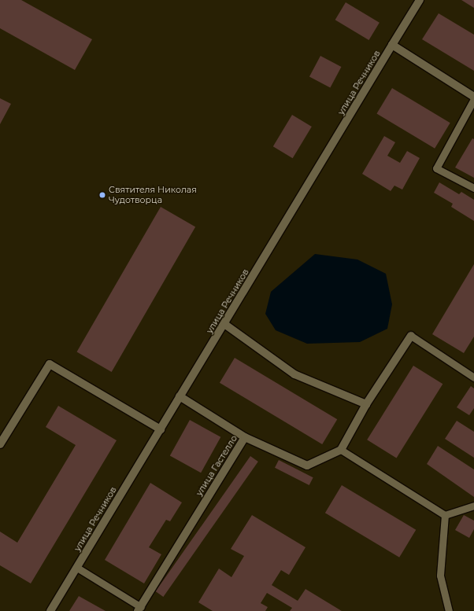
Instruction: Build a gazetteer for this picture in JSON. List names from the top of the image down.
{
  "streets": {
    "street": ["улица Речников", "улица Гастелло"]
  },
  "places": ["Святителя Николая Чудотворца"]
}
